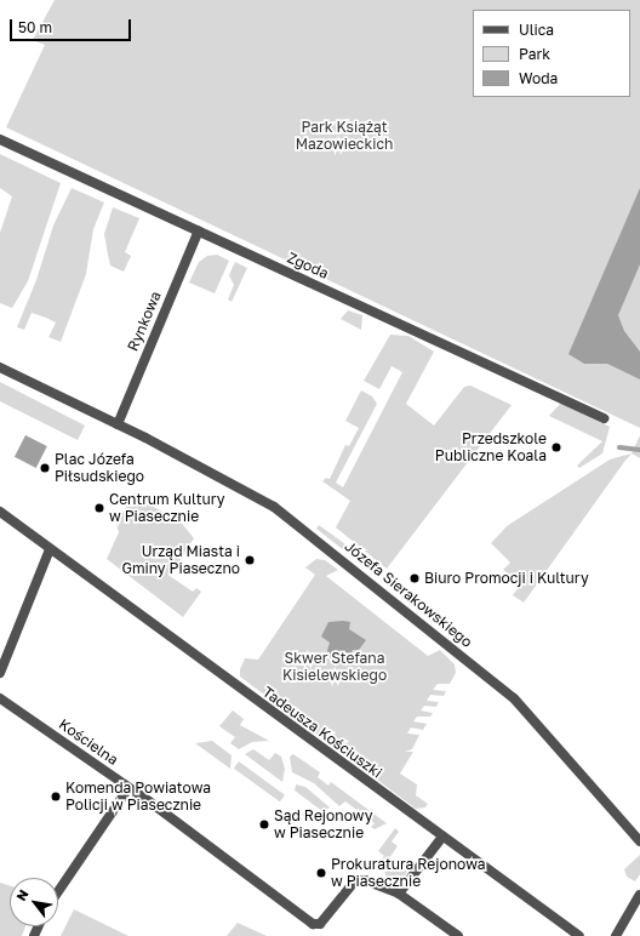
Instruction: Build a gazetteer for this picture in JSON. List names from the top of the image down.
{
  "streets": {
    "street": [
      "Zgoda",
      "Rynkowa",
      "Józefa Sierakowskiego",
      "Tadeusza Kościuszki",
      "Kościelna"
    ]
  },
  "crossings": [
    ["Zgoda", "Rynkowa"],
    ["Rynkowa", "Józefa Sierakowskiego"]
  ],
  "parks": ["Park Książąt Mazowieckich", "Skwer Stefana Kisielewskiego"],
  "places": [
    "Przedszkole Publiczne Koala",
    "Plac Józefa Piłsudskiego",
    "Centrum Kultury w Piasecznie",
    "Urząd Miasta i Gminy Piaseczno",
    "Biuro Promocji i Kultury",
    "Komenda Powiatowa Policji w Piasecznie",
    "Sąd Rejonowy w Piasecznie",
    "Prokuratura Rejonowa w Piasecznie"
  ],
  "legend": ["Ulica", "Park", "Woda"],
  "scale_bar": "50 m",
  "north": "top left"
}
